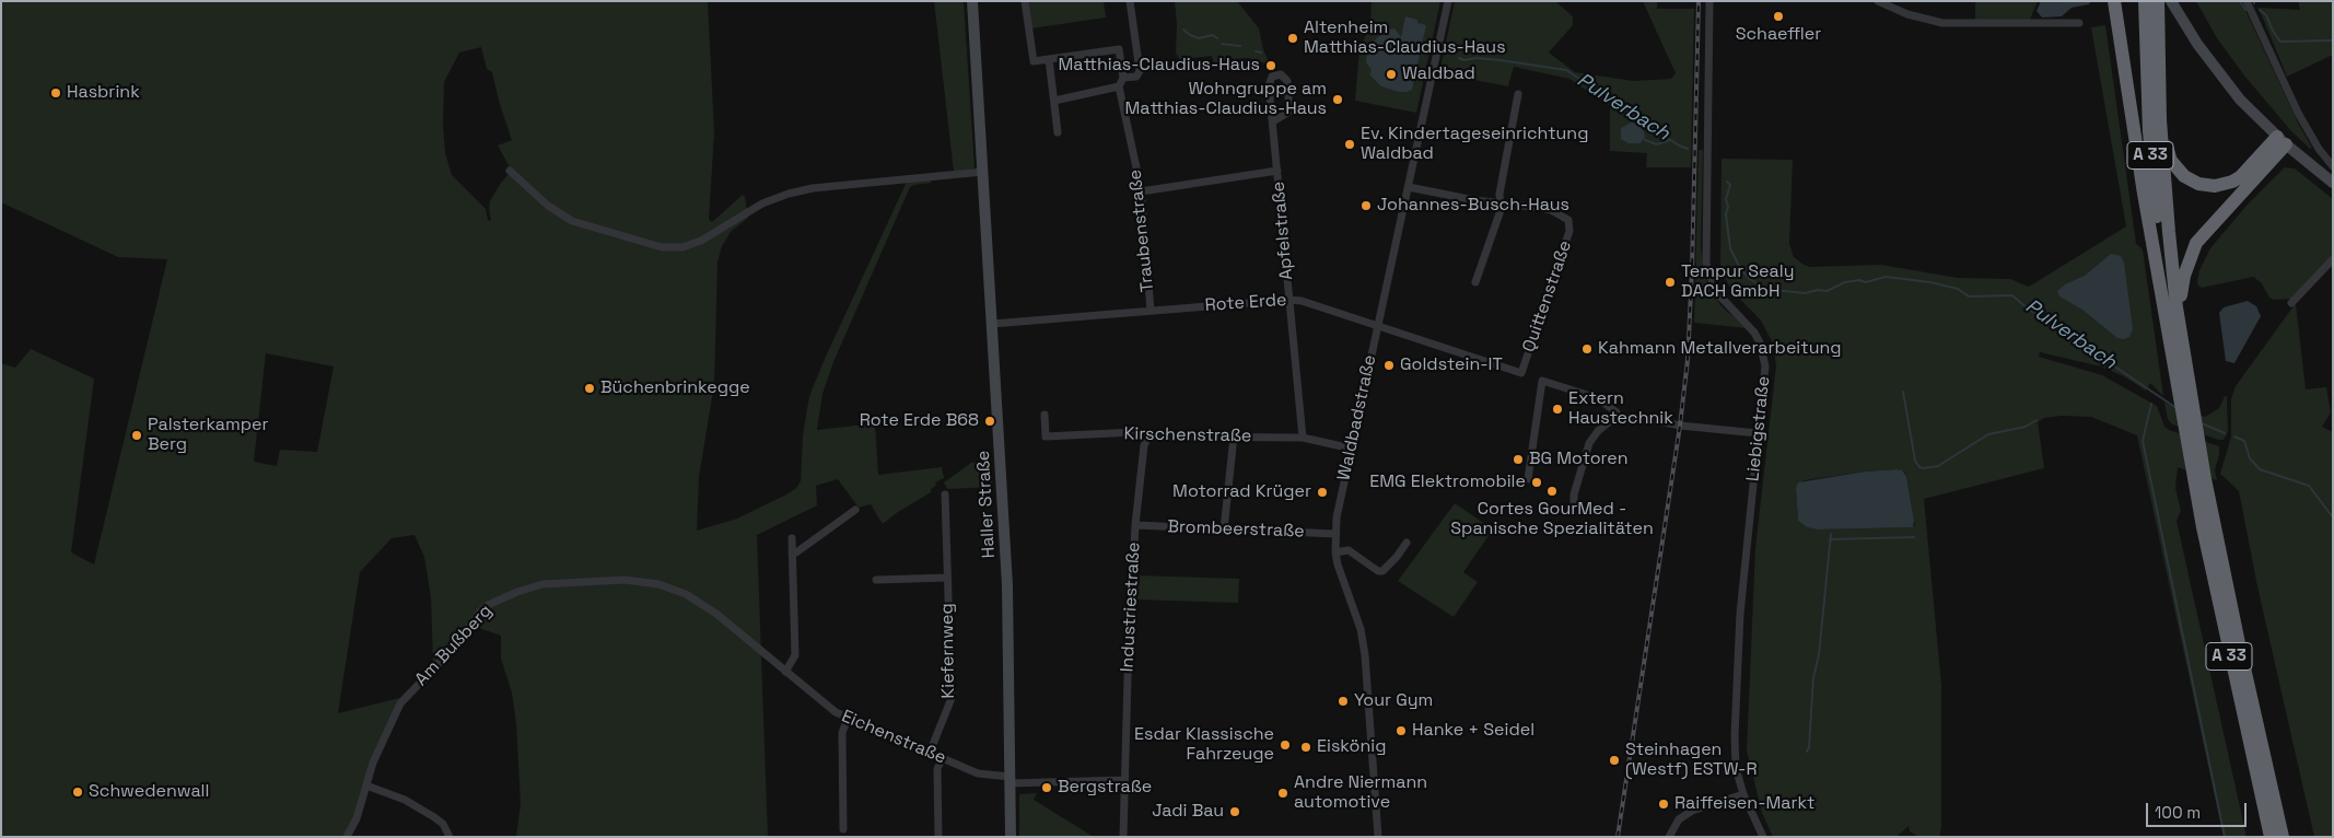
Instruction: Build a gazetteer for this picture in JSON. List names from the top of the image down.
{
  "streets": {
    "highway": ["A 33"],
    "main road": ["Haller Straße"],
    "street": [
      "Traubenstraße",
      "Apfelstraße",
      "Quittenstraße",
      "Rote Erde",
      "Waldbadstraße",
      "Liebigstraße",
      "Kirschenstraße",
      "Brombeerstraße",
      "Industriestraße",
      "Am Bußberg",
      "Kiefernweg",
      "Eichenstraße"
    ]
  },
  "crossings": [
    ["Traubenstraße", "Rote Erde"],
    ["Apfelstraße", "Rote Erde"],
    ["Apfelstraße", "Kirschenstraße"],
    ["Quittenstraße", "Rote Erde"],
    ["Quittenstraße", "Waldbadstraße"],
    ["Rote Erde", "Waldbadstraße"],
    ["Rote Erde", "Haller Straße"],
    ["Waldbadstraße", "Kirschenstraße"],
    ["Waldbadstraße", "Brombeerstraße"],
    ["Kirschenstraße", "Industriestraße"],
    ["Haller Straße", "Eichenstraße"],
    ["Brombeerstraße", "Industriestraße"],
    ["Am Bußberg", "Eichenstraße"],
    ["Kiefernweg", "Eichenstraße"]
  ],
  "water": ["Pulverbach"],
  "places": [
    "Schaeffler",
    "Altenheim Matthias-Claudius-Haus",
    "Matthias-Claudius-Haus",
    "Waldbad",
    "Hasbrink",
    "Wohngruppe am Matthias-Claudius-Haus",
    "Ev. Kindertageseinrichtung Waldbad",
    "Johannes-Busch-Haus",
    "Tempur Sealy DACH GmbH",
    "Kahmann Metallverarbeitung",
    "Goldstein-IT",
    "Büchenbrinkegge",
    "Extern Haustechnik",
    "Rote Erde B68",
    "Palsterkamper Berg",
    "BG Motoren",
    "EMG Elektromobile",
    "Cortes GourMed - Spanische Spezialitäten",
    "Motorrad Krüger",
    "Your Gym",
    "Hanke + Seidel",
    "Esdar Klassische Fahrzeuge",
    "Eiskönig",
    "Steinhagen (Westf) ESTW-R",
    "Bergstraße",
    "Schwedenwall",
    "Andre Niermann automotive",
    "Raiffeisen-Markt",
    "Jadi Bau"
  ],
  "scale_bar": "100 m"
}
